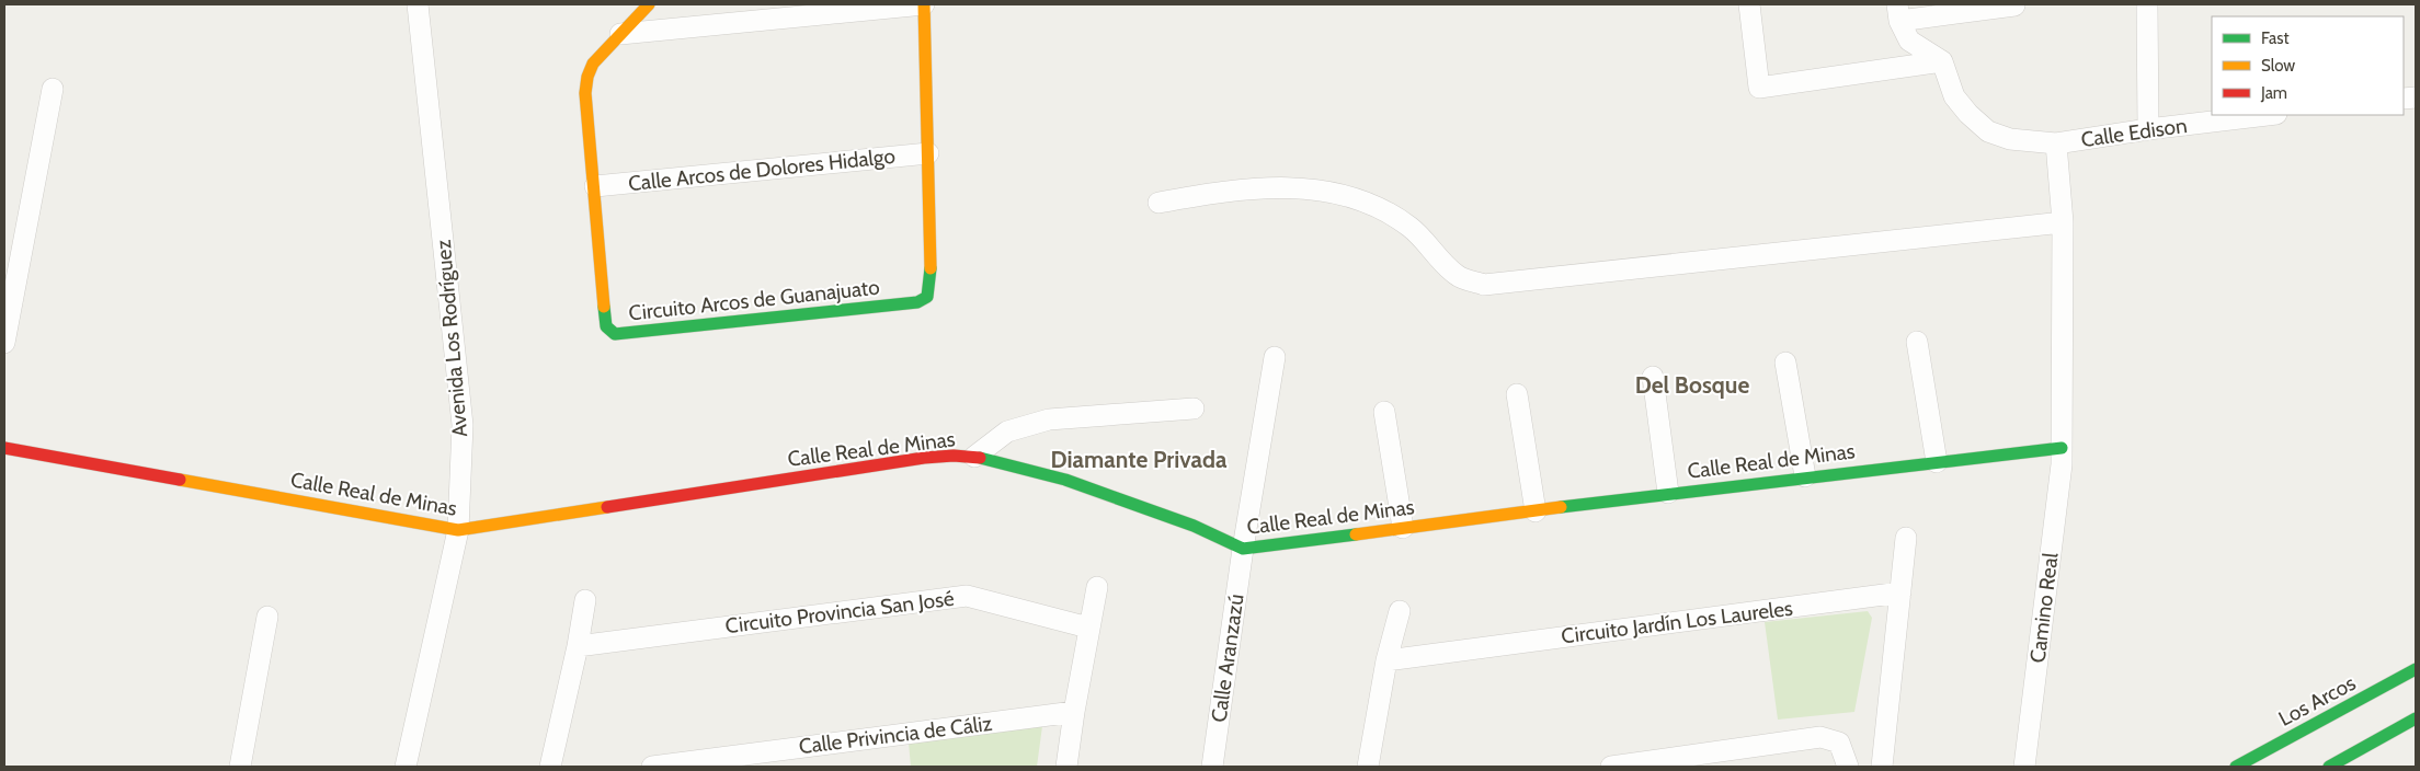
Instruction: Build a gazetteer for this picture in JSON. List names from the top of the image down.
{
  "streets": {
    "street": [
      "Calle Edison",
      "Calle Arcos de Dolores Hidalgo",
      "Circuito Arcos de Guanajuato",
      "Avenida Los Rodríguez",
      "Calle Real de Minas",
      "Camino Real",
      "Circuito Provincia San José",
      "Circuito Jardín Los Laureles",
      "Calle Aranzazú",
      "Los Arcos",
      "Calle Privincia de Cáliz"
    ]
  },
  "crossings": [
    ["Calle Edison", "Camino Real"],
    ["Calle Arcos de Dolores Hidalgo", "Circuito Arcos de Guanajuato"],
    ["Avenida Los Rodríguez", "Calle Real de Minas"],
    ["Calle Real de Minas", "Camino Real"],
    ["Calle Real de Minas", "Calle Aranzazú"]
  ],
  "districts": ["Del Bosque", "Diamante Privada"],
  "legend": ["Fast", "Slow", "Jam"]
}
